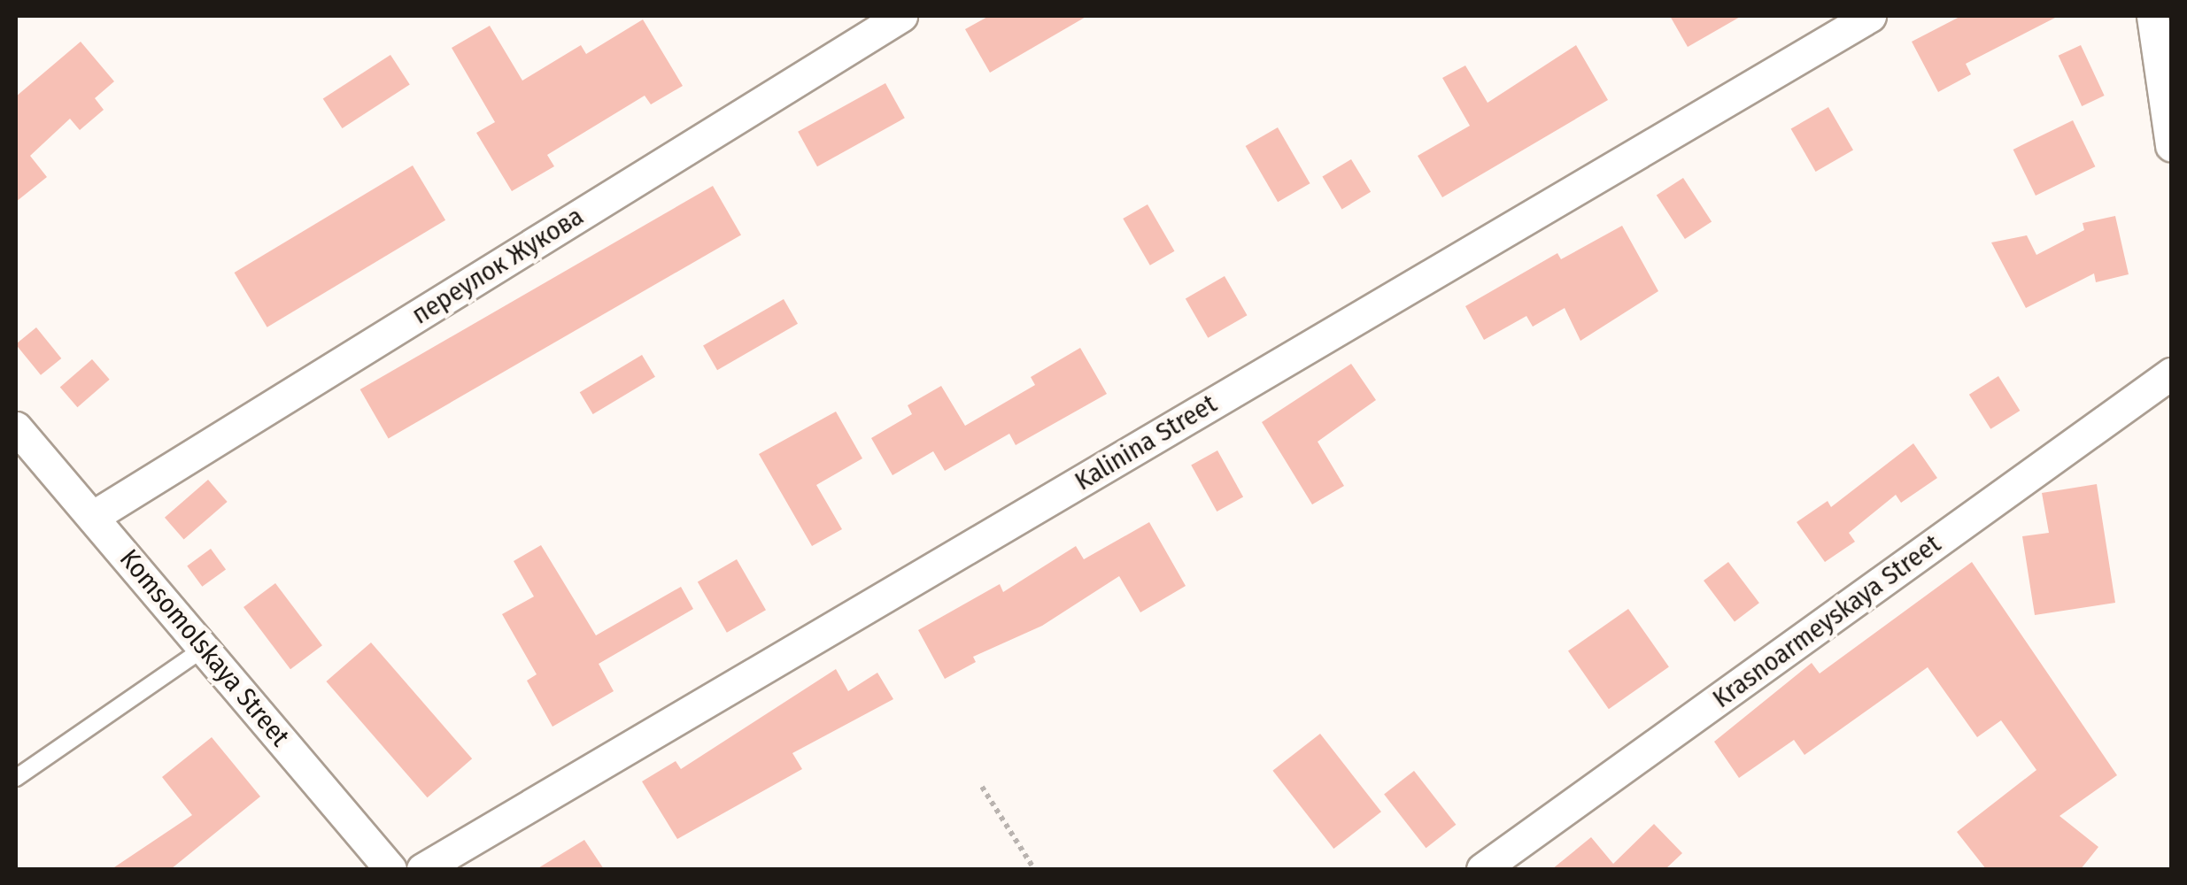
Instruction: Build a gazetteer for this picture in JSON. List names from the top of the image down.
{
  "streets": {
    "street": [
      "переулок Жукова",
      "Kalinina Street",
      "Krasnoarmeyskaya Street",
      "Komsomolskaya Street"
    ]
  },
  "crossings": [
    ["переулок Жукова", "Komsomolskaya Street"]
  ]
}
